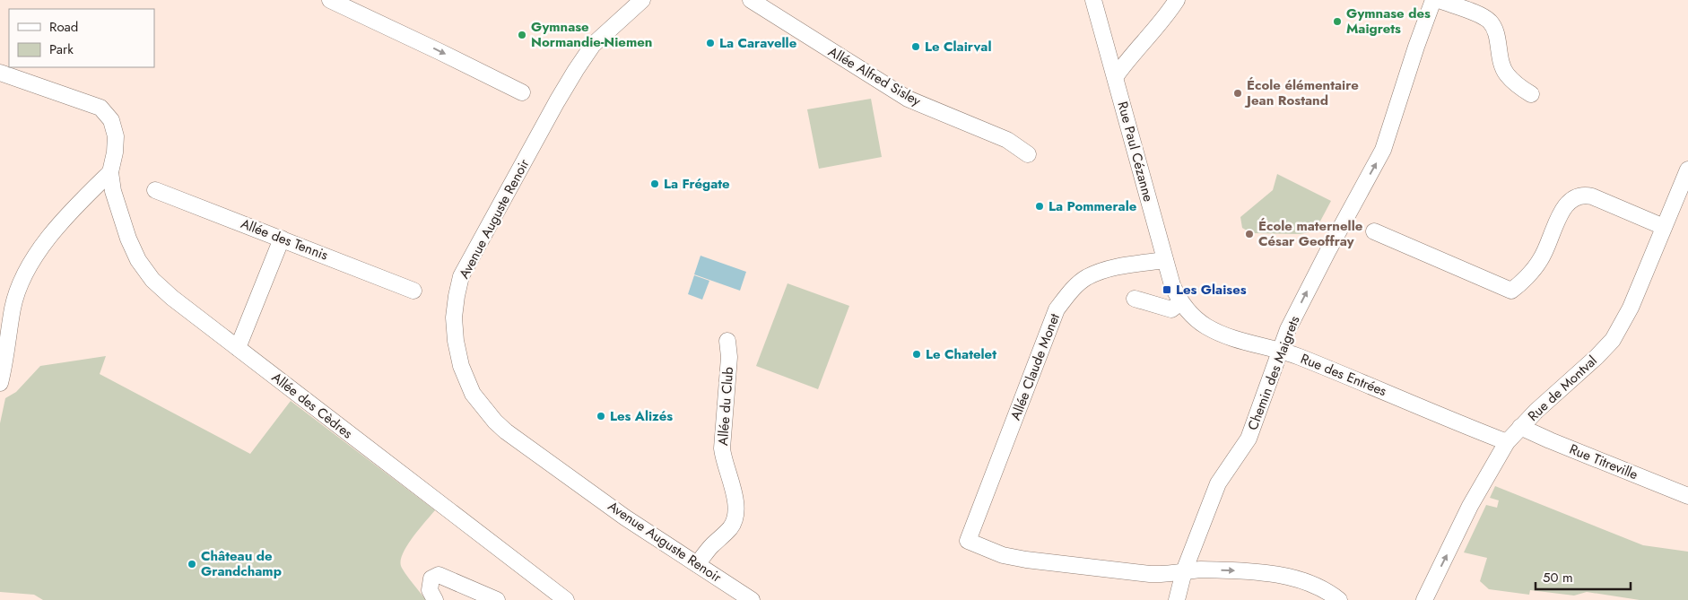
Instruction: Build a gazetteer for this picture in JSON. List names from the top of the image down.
{
  "streets": {
    "street": [
      "Allée Alfred Sisley",
      "Rue Paul Cézanne",
      "Avenue Auguste Renoir",
      "Allée des Tennis",
      "Allée Claude Monet",
      "Chemin des Maigrets",
      "Rue des Entrées",
      "Rue de Montval",
      "Allée des Cèdres",
      "Allée du Club",
      "Rue Titreville"
    ]
  },
  "crossings": [
    ["Rue Paul Cézanne", "Allée Claude Monet"],
    ["Rue Paul Cézanne", "Rue des Entrées"],
    ["Avenue Auguste Renoir", "Allée du Club"],
    ["Allée Claude Monet", "Chemin des Maigrets"],
    ["Chemin des Maigrets", "Rue des Entrées"],
    ["Rue des Entrées", "Rue de Montval"],
    ["Rue de Montval", "Rue Titreville"]
  ],
  "one_way": ["Chemin des Maigrets"],
  "places": {
    "other": [
      "Gymnase des Maigrets",
      "Gymnase Normandie-Niemen",
      "La Caravelle",
      "Le Clairval",
      "École élémentaire Jean Rostand",
      "La Frégate",
      "La Pommerale",
      "École maternelle César Geoffray",
      "Le Chatelet",
      "Les Alizés",
      "Château de Grandchamp"
    ],
    "transit": ["Les Glaises"]
  },
  "legend": ["Road", "Park"],
  "scale_bar": "50 m"
}
